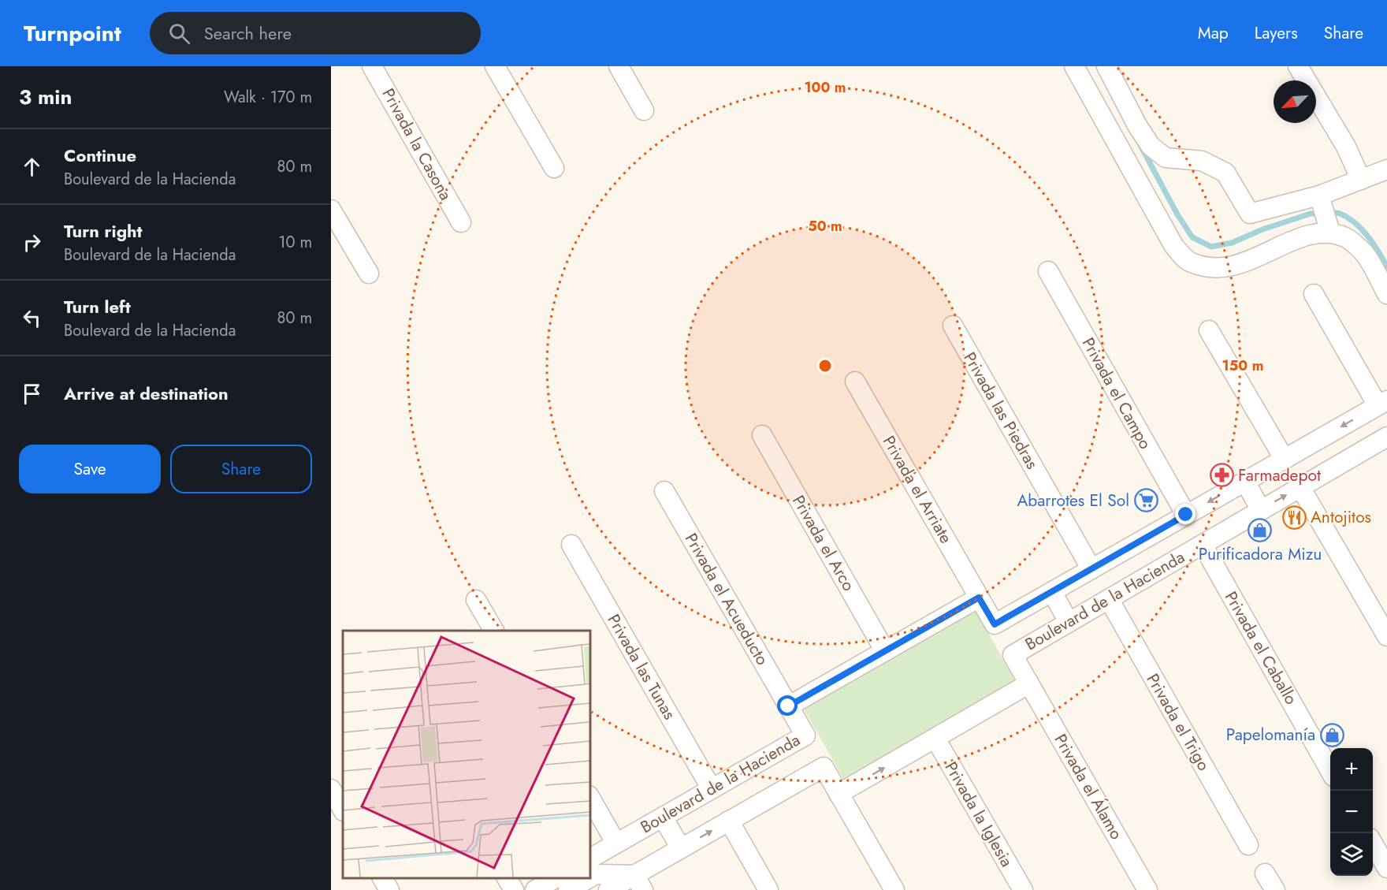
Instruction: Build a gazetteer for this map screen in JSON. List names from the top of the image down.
{
  "streets": {
    "street": [
      "Privada la Casona",
      "Privada el Campo",
      "Privada las Piedras",
      "Privada el Arriate",
      "Privada el Arco",
      "Privada el Acueducto",
      "Boulevard de la Hacienda",
      "Privada el Caballo",
      "Privada las Tunas",
      "Privada el Trigo",
      "Privada el Álamo",
      "Privada la Iglesia"
    ]
  },
  "crossings": [
    ["Privada el Campo", "Boulevard de la Hacienda"],
    ["Privada las Piedras", "Boulevard de la Hacienda"],
    ["Privada el Arriate", "Boulevard de la Hacienda"],
    ["Privada el Arco", "Boulevard de la Hacienda"],
    ["Privada el Acueducto", "Boulevard de la Hacienda"],
    ["Boulevard de la Hacienda", "Privada el Caballo"],
    ["Boulevard de la Hacienda", "Privada las Tunas"],
    ["Boulevard de la Hacienda", "Privada el Trigo"],
    ["Boulevard de la Hacienda", "Privada el Álamo"]
  ],
  "places": {
    "pharmacy": ["Farmadepot"],
    "supermarket": ["Abarrotes El Sol"],
    "restaurant": ["Antojitos"],
    "shop": ["Purificadora Mizu", "Papelomanía"]
  },
  "north": "bottom left",
  "page": {
    "header": "Turnpoint",
    "search": "Search here",
    "nav": ["Map", "Layers", "Share"],
    "heading": ["3 min", "Walk · 170 m"],
    "list": [
      ["Continue", "Boulevard de la Hacienda", "80 m"],
      ["Turn right", "Boulevard de la Hacienda", "10 m"],
      ["Turn left", "Boulevard de la Hacienda", "80 m"],
      "Arrive at destination"
    ],
    "buttons": ["Save", "Share"],
    "map_buttons": ["+", "−"]
  },
  "rings": ["100 m", "50 m", "150 m"]
}
